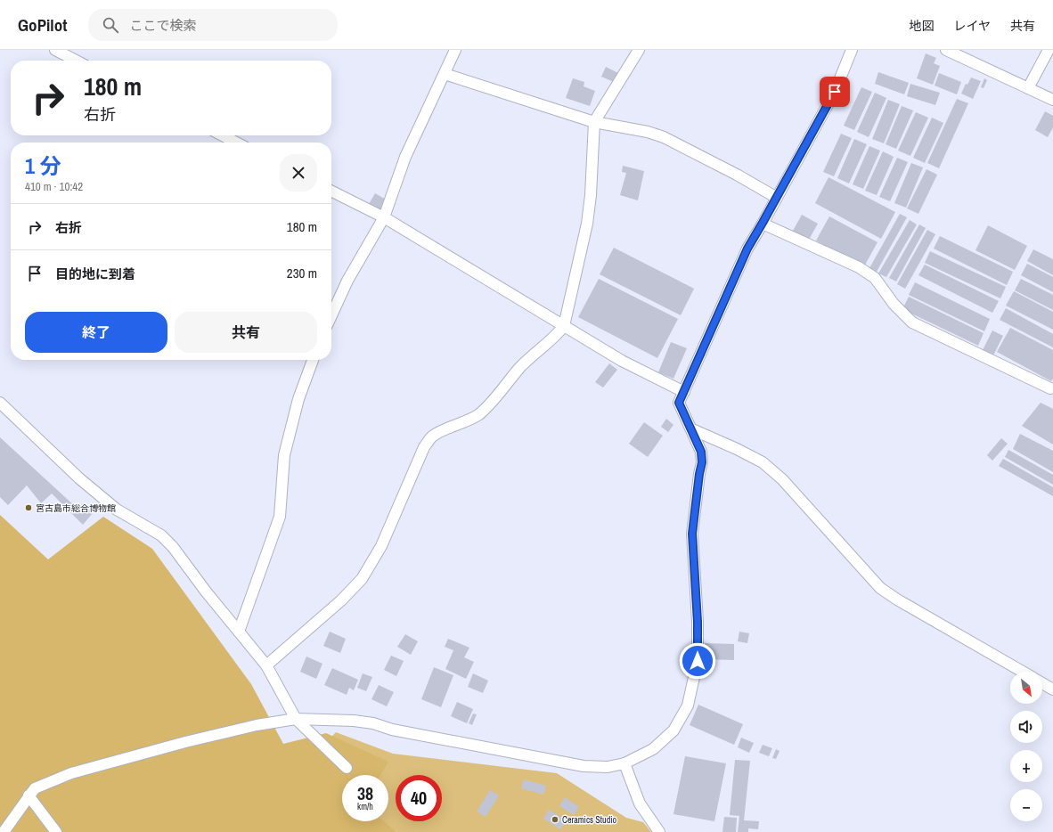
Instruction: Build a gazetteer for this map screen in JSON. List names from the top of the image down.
{
  "places": ["宮古島市総合博物館", "Ceramics Studio"],
  "north": "bottom right",
  "page": {
    "header": "GoPilot",
    "search": "ここで検索",
    "nav": ["地図", "レイヤ", "共有"],
    "turn": ["180 m", "右折"],
    "heading": ["1 分", "410 m · 10:42"],
    "list": [
      {
        "name": "右折",
        "value": "180 m"
      },
      {
        "name": "目的地に到着",
        "value": "230 m"
      }
    ],
    "buttons": ["終了", "共有"],
    "map_buttons": ["+", "−"],
    "speed": "38 km/h",
    "limit": "40"
  }
}
